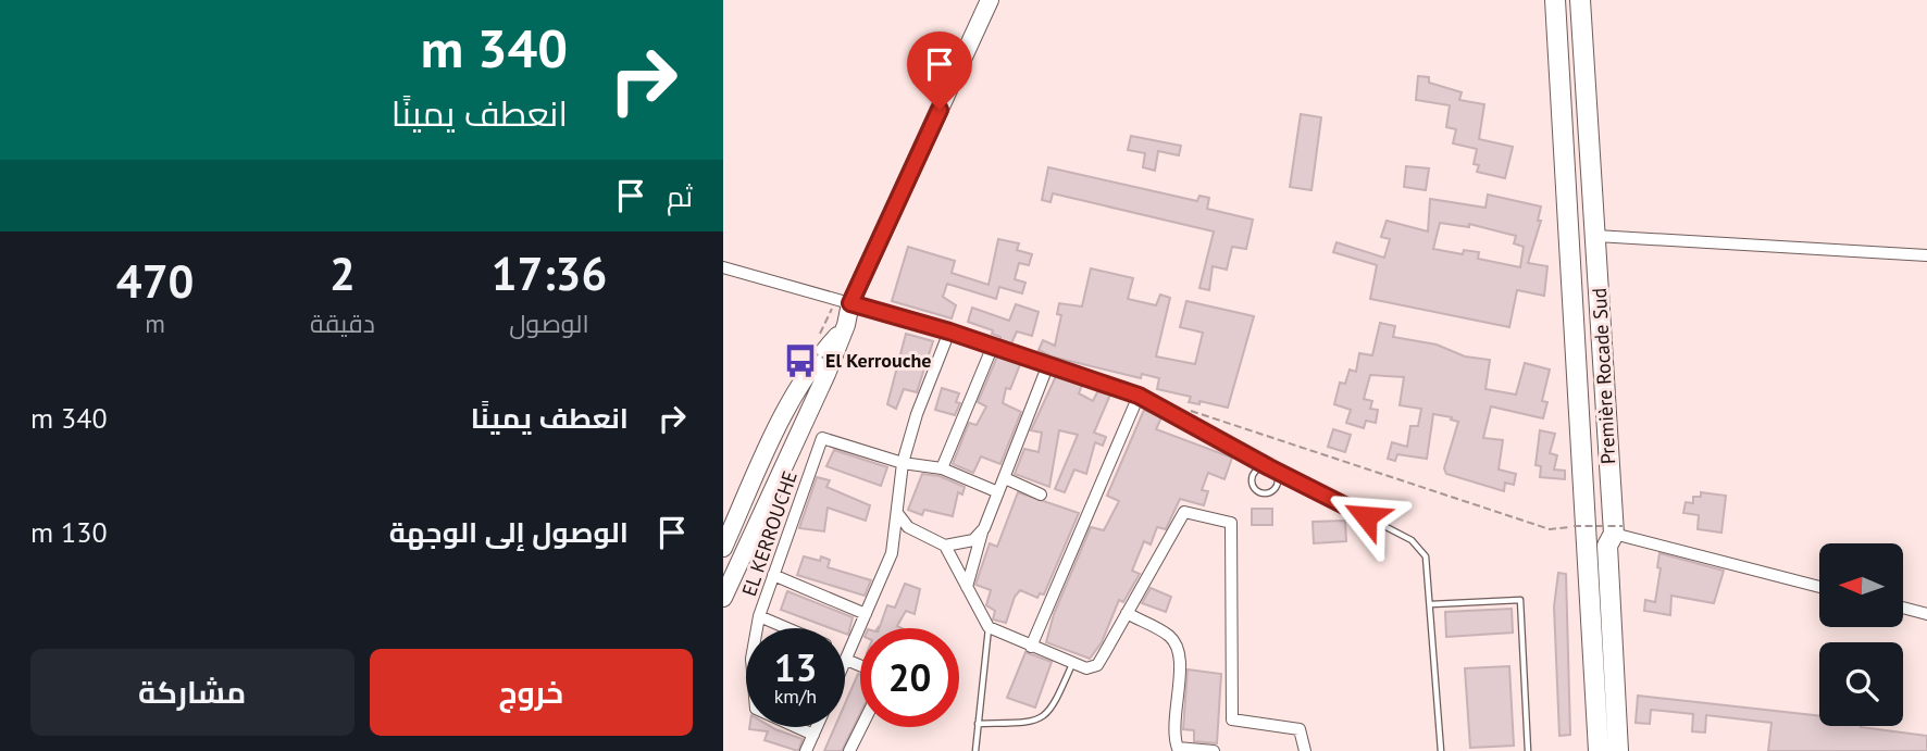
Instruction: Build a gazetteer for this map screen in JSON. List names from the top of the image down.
{
  "streets": {
    "highway": ["Première Rocade Sud"],
    "street": ["EL KERROUCHE"]
  },
  "places": {
    "bus stop": ["El Kerrouche"]
  },
  "north": "left",
  "page": {
    "turn": ["340 m", "انعطف يمينًا"],
    "then": "ثم",
    "eta": [
      "17:36",
      "الوصول",
      "2",
      "دقيقة",
      "470",
      "m"
    ],
    "list": [
      {
        "name": "انعطف يمينًا",
        "value": "340 m"
      },
      {
        "name": "الوصول إلى الوجهة",
        "value": "130 m"
      }
    ],
    "speed": "13 km/h",
    "limit": "20",
    "buttons": ["خروج", "مشاركة"]
  }
}
